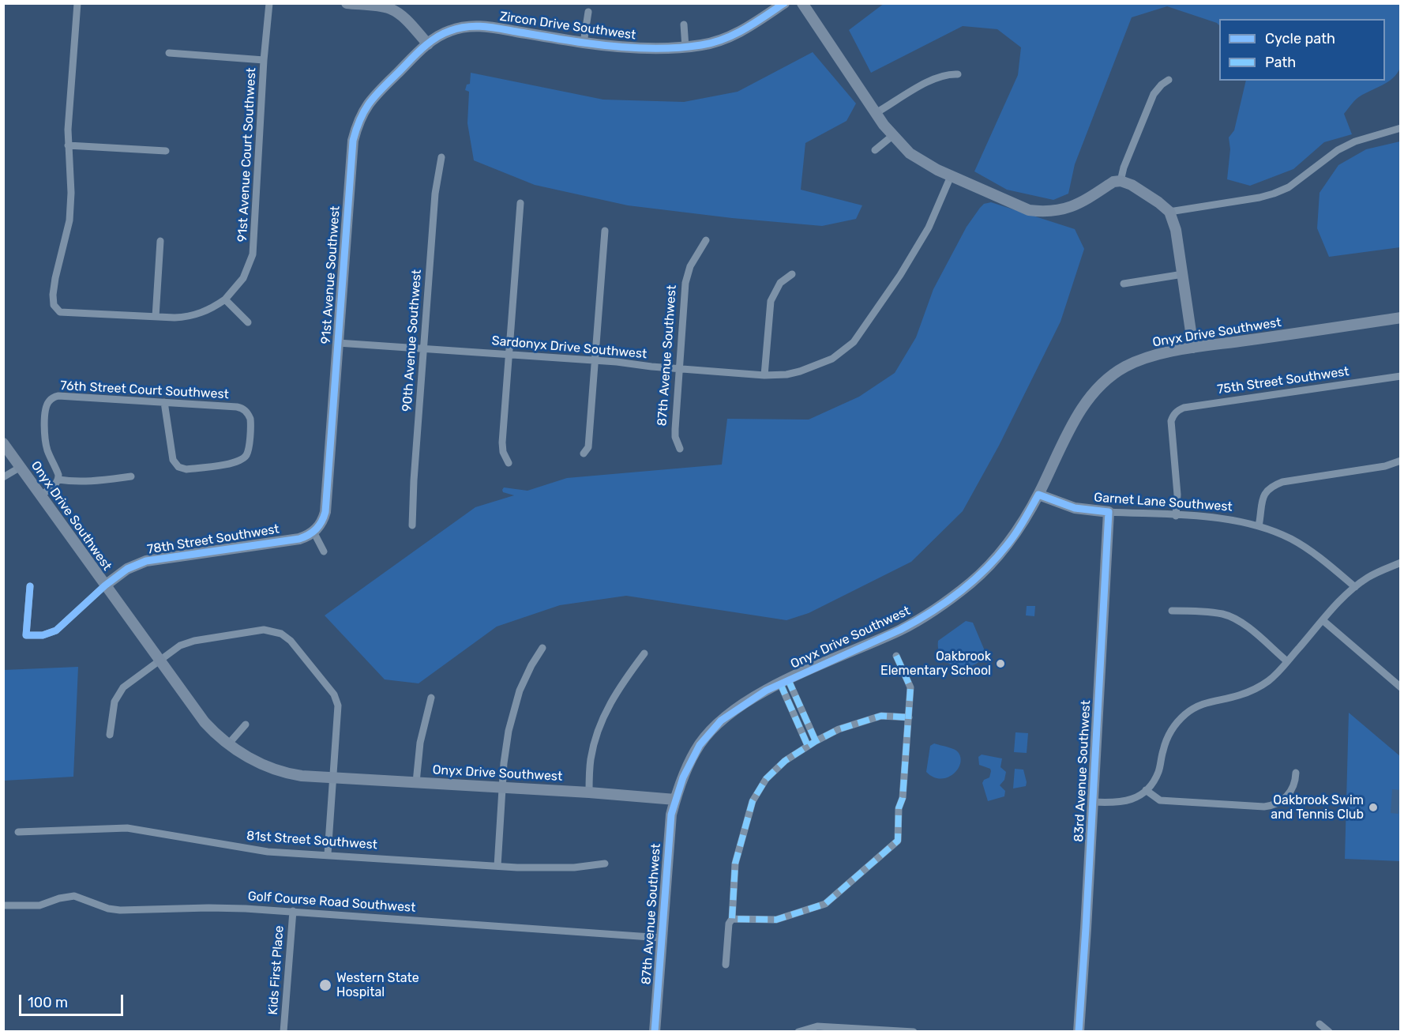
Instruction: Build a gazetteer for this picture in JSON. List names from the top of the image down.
{
  "streets": {
    "street": [
      "Zircon Drive Southwest",
      "91st Avenue Court Southwest",
      "91st Avenue Southwest",
      "Onyx Drive Southwest",
      "90th Avenue Southwest",
      "Sardonyx Drive Southwest",
      "87th Avenue Southwest",
      "75th Street Southwest",
      "76th Street Court Southwest",
      "Garnet Lane Southwest",
      "78th Street Southwest",
      "83rd Avenue Southwest",
      "81st Street Southwest",
      "Golf Course Road Southwest",
      "Kids First Place"
    ]
  },
  "crossings": [
    ["Zircon Drive Southwest", "91st Avenue Southwest"],
    ["91st Avenue Southwest", "Sardonyx Drive Southwest"],
    ["91st Avenue Southwest", "78th Street Southwest"],
    ["Onyx Drive Southwest", "87th Avenue Southwest"],
    ["Onyx Drive Southwest", "Garnet Lane Southwest"],
    ["Onyx Drive Southwest", "78th Street Southwest"],
    ["90th Avenue Southwest", "Sardonyx Drive Southwest"],
    ["Sardonyx Drive Southwest", "87th Avenue Southwest"],
    ["87th Avenue Southwest", "Golf Course Road Southwest"],
    ["75th Street Southwest", "Garnet Lane Southwest"],
    ["Garnet Lane Southwest", "83rd Avenue Southwest"],
    ["Golf Course Road Southwest", "Kids First Place"]
  ],
  "places": ["Oakbrook Elementary School", "Oakbrook Swim and Tennis Club", "Western State Hospital"],
  "legend": ["Cycle path", "Path"],
  "scale_bar": "100 m"
}
